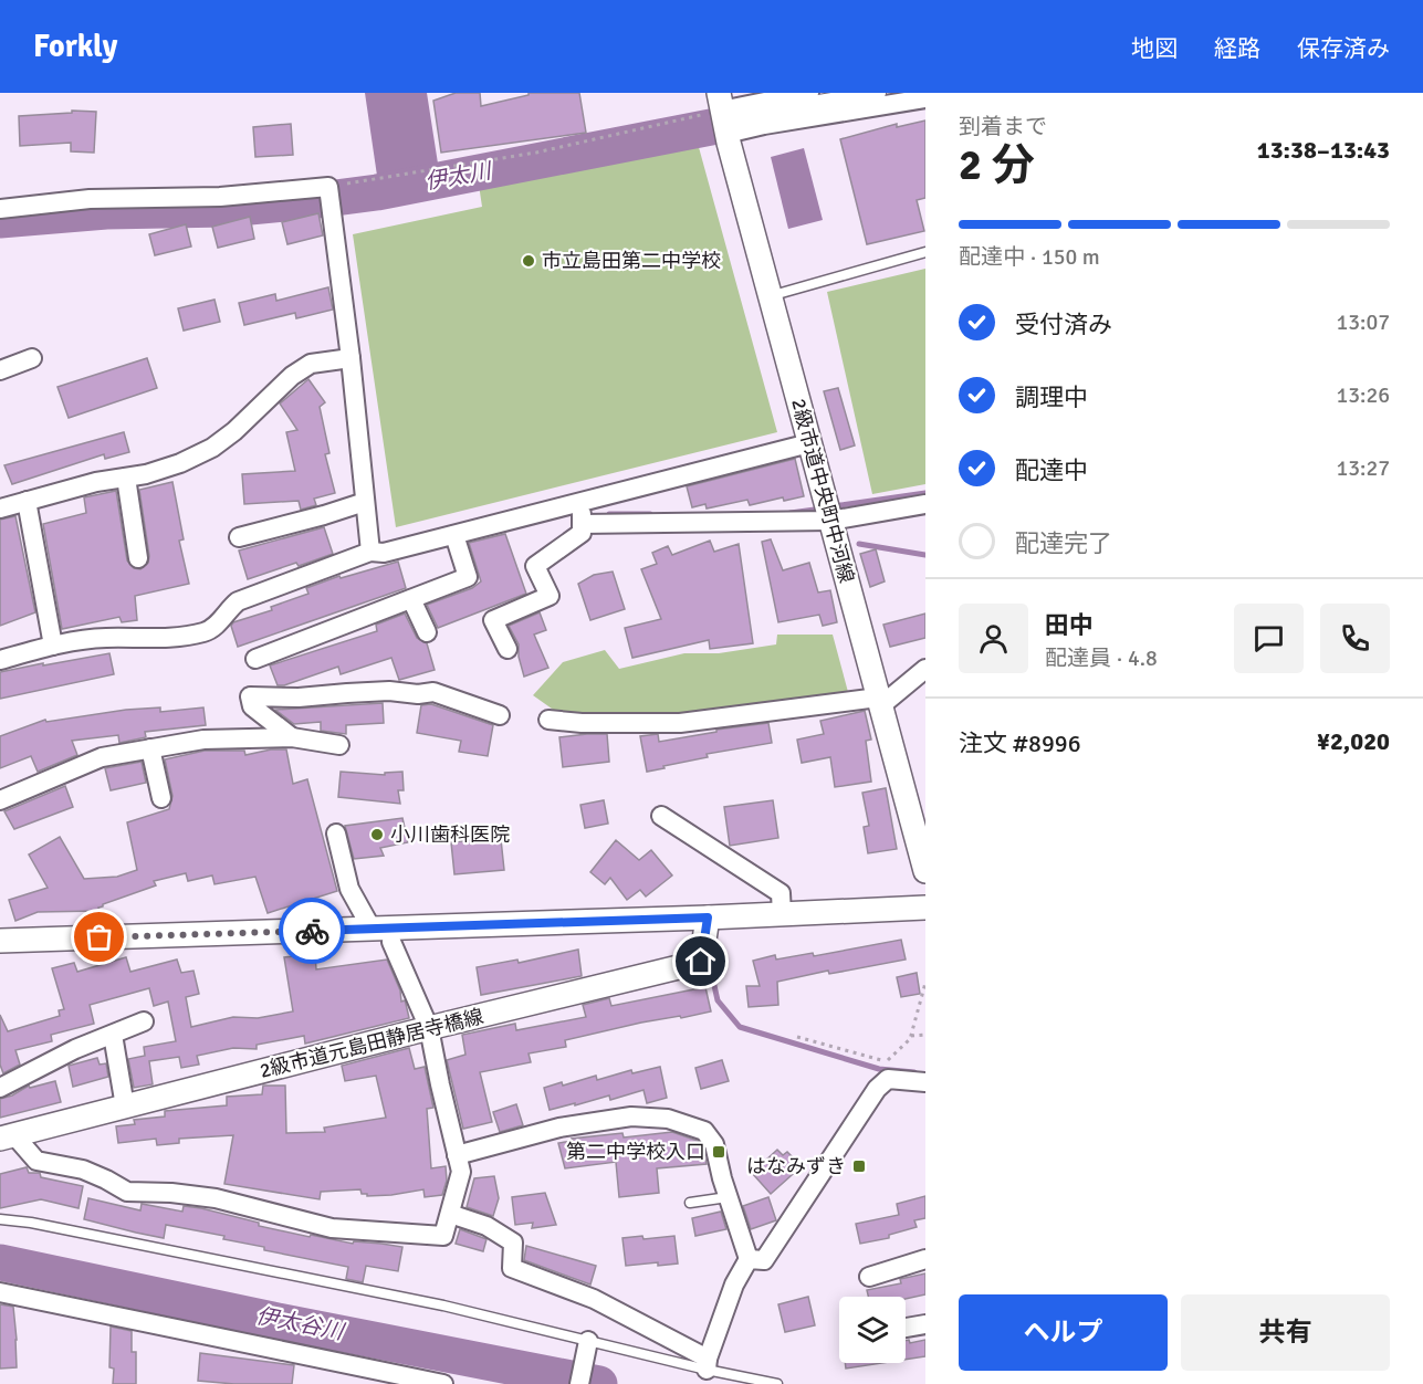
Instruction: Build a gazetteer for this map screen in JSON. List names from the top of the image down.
{
  "streets": {
    "street": ["2級市道中央町中河線", "2級市道元島田静居寺橋線"]
  },
  "water": ["伊太川", "伊太谷川"],
  "places": {
    "other": ["市立島田第二中学校", "小川歯科医院"],
    "transit": ["第二中学校入口", "はなみずき"]
  },
  "page": {
    "header": "Forkly",
    "nav": ["地図", "経路", "保存済み"],
    "heading": ["2 分", "到着まで", "13:38–13:43"],
    "panel": [
      "田中",
      "配達員 · 4.8",
      "注文 #8996",
      "¥2,020"
    ],
    "bar": "配達中 · 150 m",
    "list": [
      ["受付済み", "13:07"],
      ["調理中", "13:26"],
      ["配達中", "13:27"],
      "配達完了"
    ],
    "buttons": ["ヘルプ", "共有"]
  }
}
